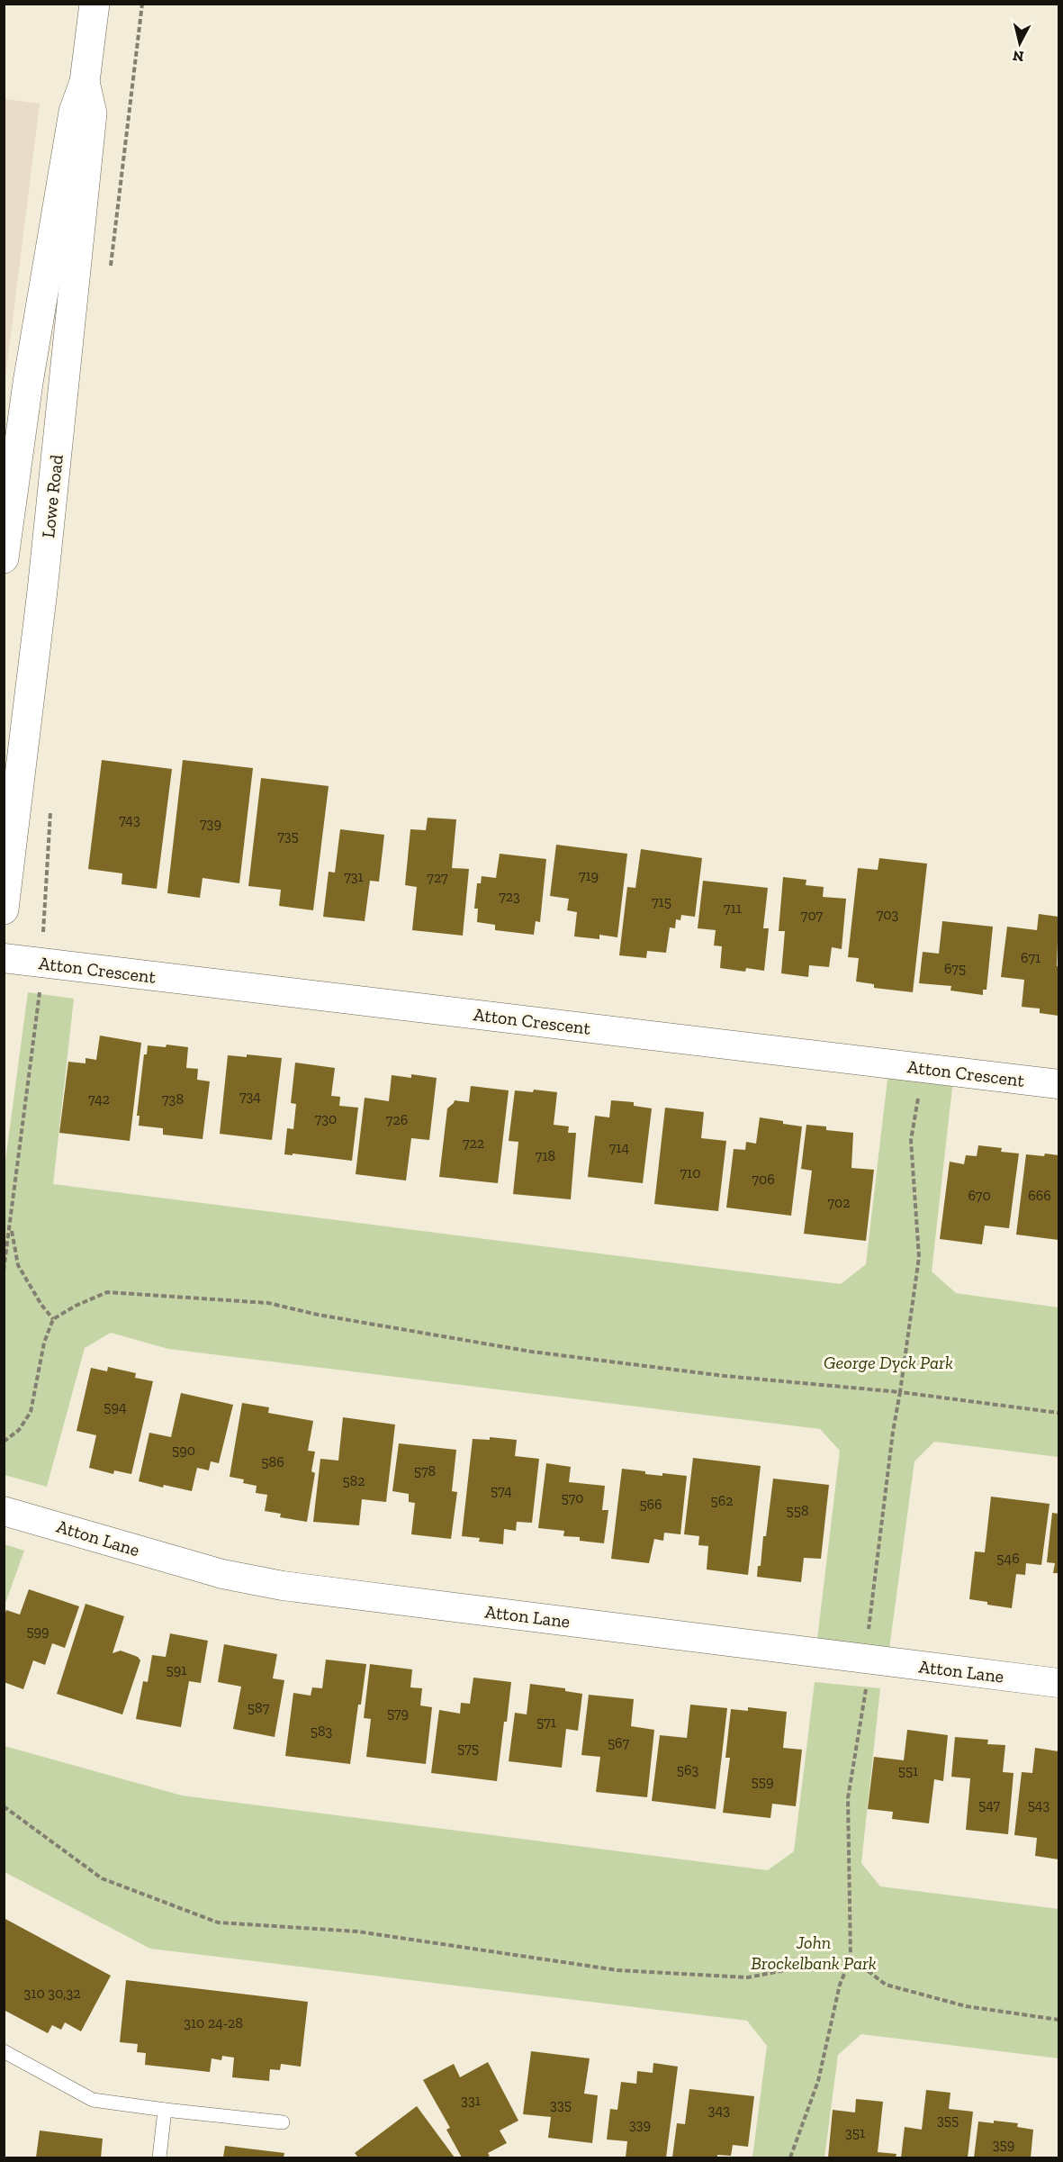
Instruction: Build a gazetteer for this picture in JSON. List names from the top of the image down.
{
  "streets": {
    "street": ["Lowe Road", "Atton Crescent", "Atton Lane"]
  },
  "parks": ["George Dyck Park", "John Brockelbank Park"],
  "house_numbers": [
    "743",
    "739",
    "735",
    "719",
    "731",
    "727",
    "723",
    "715",
    "711",
    "703",
    "707",
    "671",
    "675",
    "734",
    "742",
    "738",
    "730",
    "726",
    "722",
    "714",
    "718",
    "710",
    "706",
    "670",
    "666",
    "702",
    "594",
    "590",
    "586",
    "578",
    "582",
    "574",
    "570",
    "562",
    "566",
    "558",
    "546",
    "599",
    "591",
    "587",
    "579",
    "571",
    "583",
    "567",
    "575",
    "563",
    "551",
    "559",
    "547",
    "543",
    "310 30,32",
    "310 24-28",
    "331",
    "335",
    "343",
    "355",
    "339",
    "351",
    "359"
  ],
  "north": "bottom"
}
